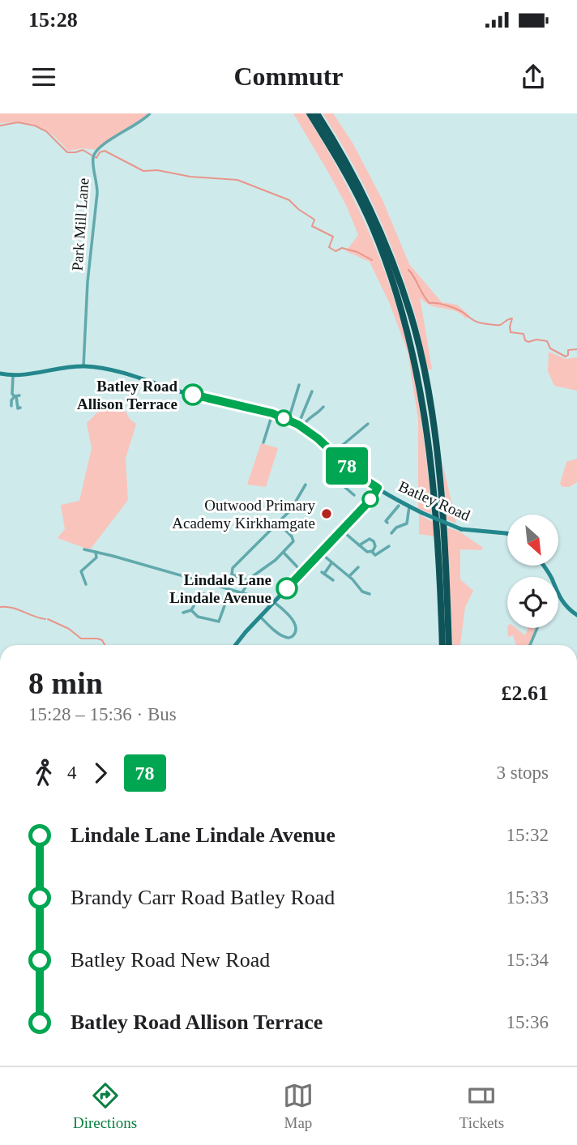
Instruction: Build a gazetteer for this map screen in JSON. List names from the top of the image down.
{
  "streets": {
    "street": ["Park Mill Lane", "Batley Road"]
  },
  "crossings": [
    ["Park Mill Lane", "Batley Road"]
  ],
  "places": ["Batley Road Allison Terrace", "Outwood Primary Academy Kirkhamgate", "Lindale Lane Lindale Avenue"],
  "lines": ["bus line 78"],
  "north": "bottom right",
  "page": {
    "status": "15:28",
    "header": "Commutr",
    "on_map": "78",
    "heading": ["8 min", "15:28 – 15:36 · Bus", "£2.61"],
    "legs": ["4", "78", "3 stops"],
    "list": [
      {
        "name": "Lindale Lane Lindale Avenue",
        "value": "15:32"
      },
      {
        "name": "Brandy Carr Road Batley Road",
        "value": "15:33"
      },
      {
        "name": "Batley Road New Road",
        "value": "15:34"
      },
      {
        "name": "Batley Road Allison Terrace",
        "value": "15:36"
      }
    ],
    "tabs": ["Directions", "Map", "Tickets"]
  }
}
